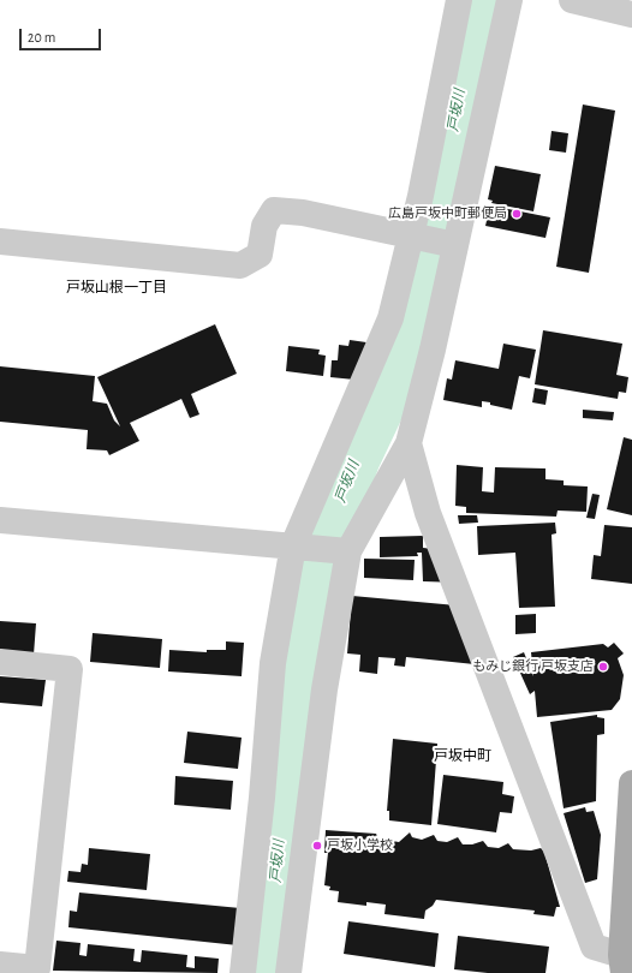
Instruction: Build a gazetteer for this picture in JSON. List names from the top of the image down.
{
  "districts": ["戸坂山根一丁目", "戸坂中町"],
  "water": ["戸坂川"],
  "places": ["広島戸坂中町郵便局", "もみじ銀行 戸坂支店", "戸坂小学校"],
  "scale_bar": "20 m"
}
